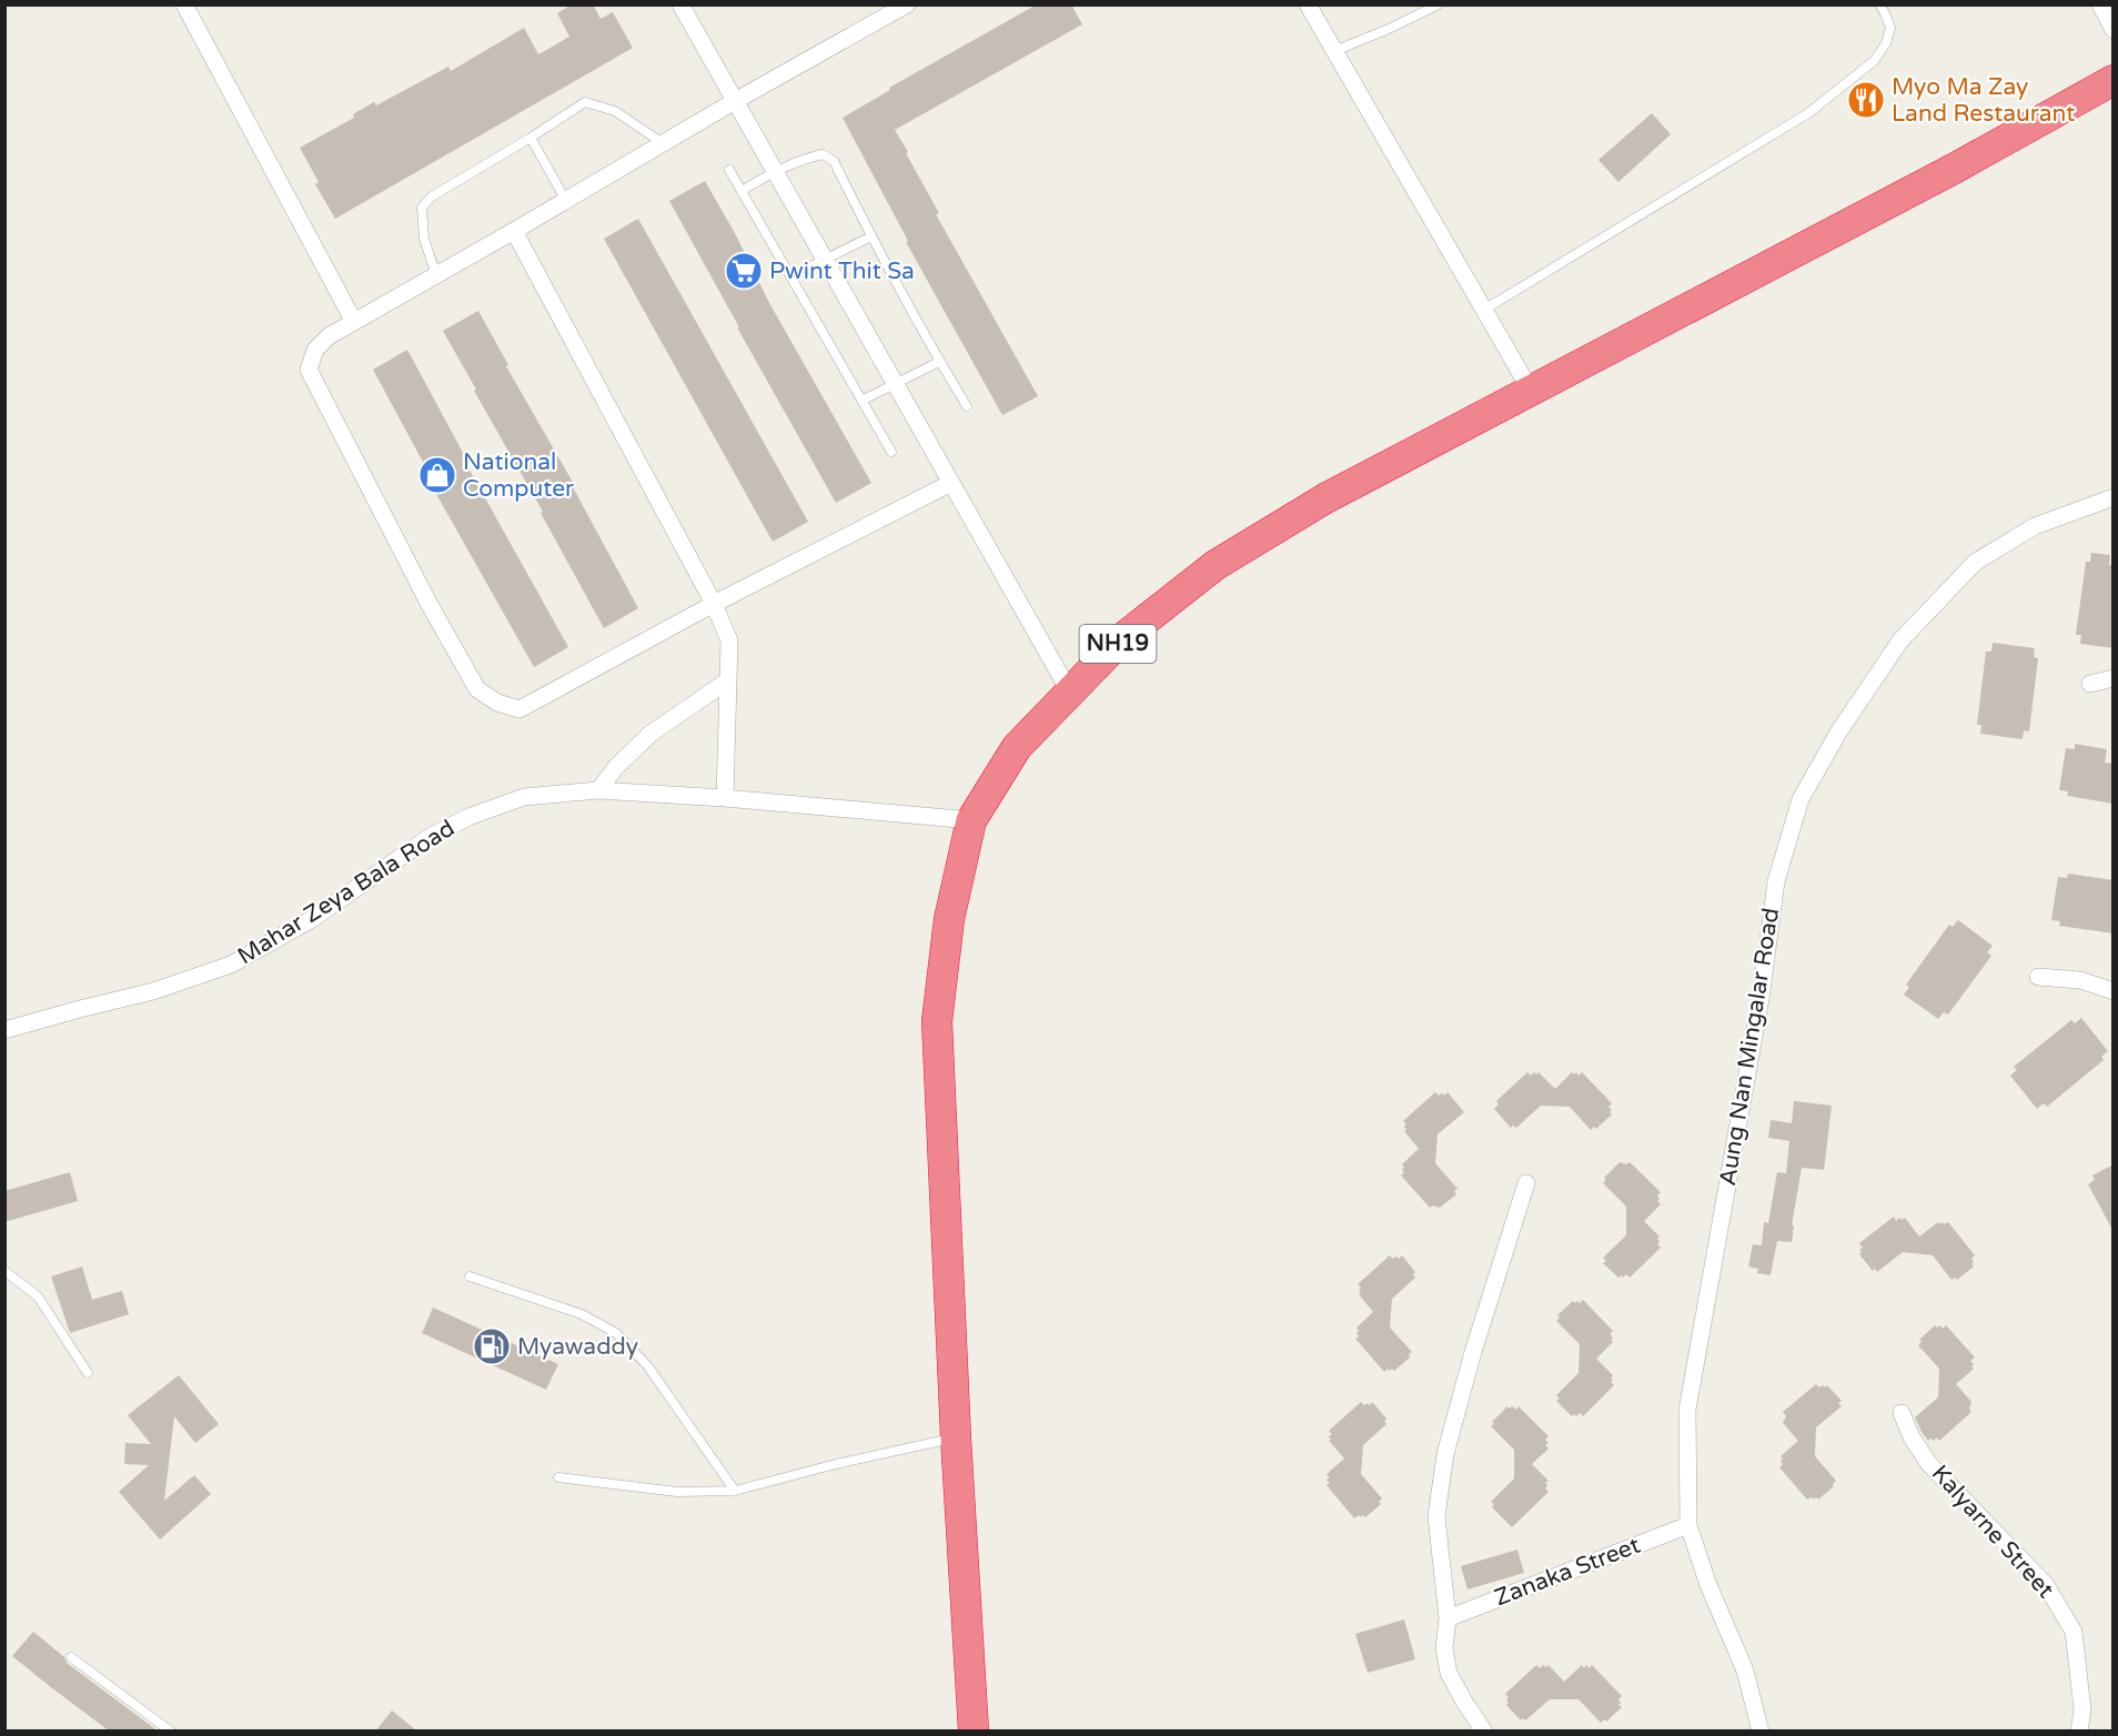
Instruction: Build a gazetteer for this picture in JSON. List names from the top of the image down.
{
  "streets": {
    "highway": ["NH19"],
    "street": [
      "Mahar Zeya Bala Road",
      "Aung Nan Mingalar Road",
      "Kalyarne Street",
      "Zanaka Street"
    ]
  },
  "crossings": [
    ["NH19", "Mahar Zeya Bala Road"],
    ["Aung Nan Mingalar Road", "Zanaka Street"]
  ],
  "places": {
    "restaurant": ["Myo Ma Zay Land Restaurant"],
    "supermarket": ["Pwint Thit Sa"],
    "shop": ["National Computer"],
    "fuel station": ["Myawaddy"]
  }
}
